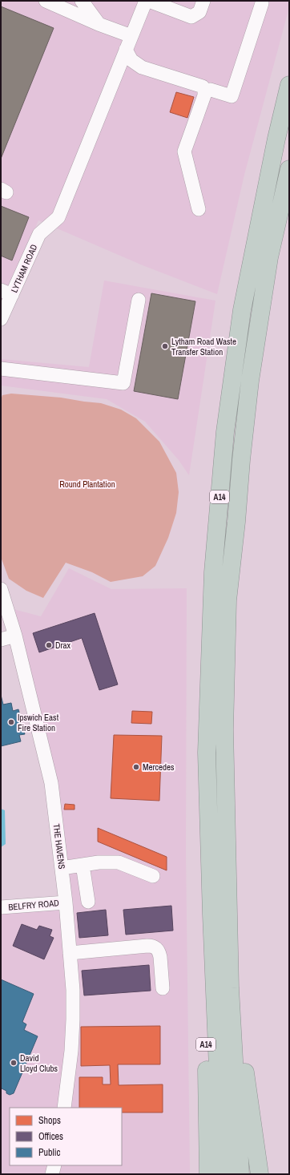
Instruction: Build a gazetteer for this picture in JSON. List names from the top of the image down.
{
  "streets": {
    "highway": ["A14"],
    "street": ["LYTHAM ROAD", "THE HAVENS", "BELFRY ROAD"]
  },
  "crossings": [
    ["THE HAVENS", "BELFRY ROAD"]
  ],
  "parks": ["Round Plantation"],
  "places": [
    "Lytham Road Waste Transfer Station",
    "Drax",
    "Ipswich East Fire Station",
    "Mercedes",
    "David Lloyd Clubs"
  ],
  "legend": ["Shops", "Offices", "Public"]
}
